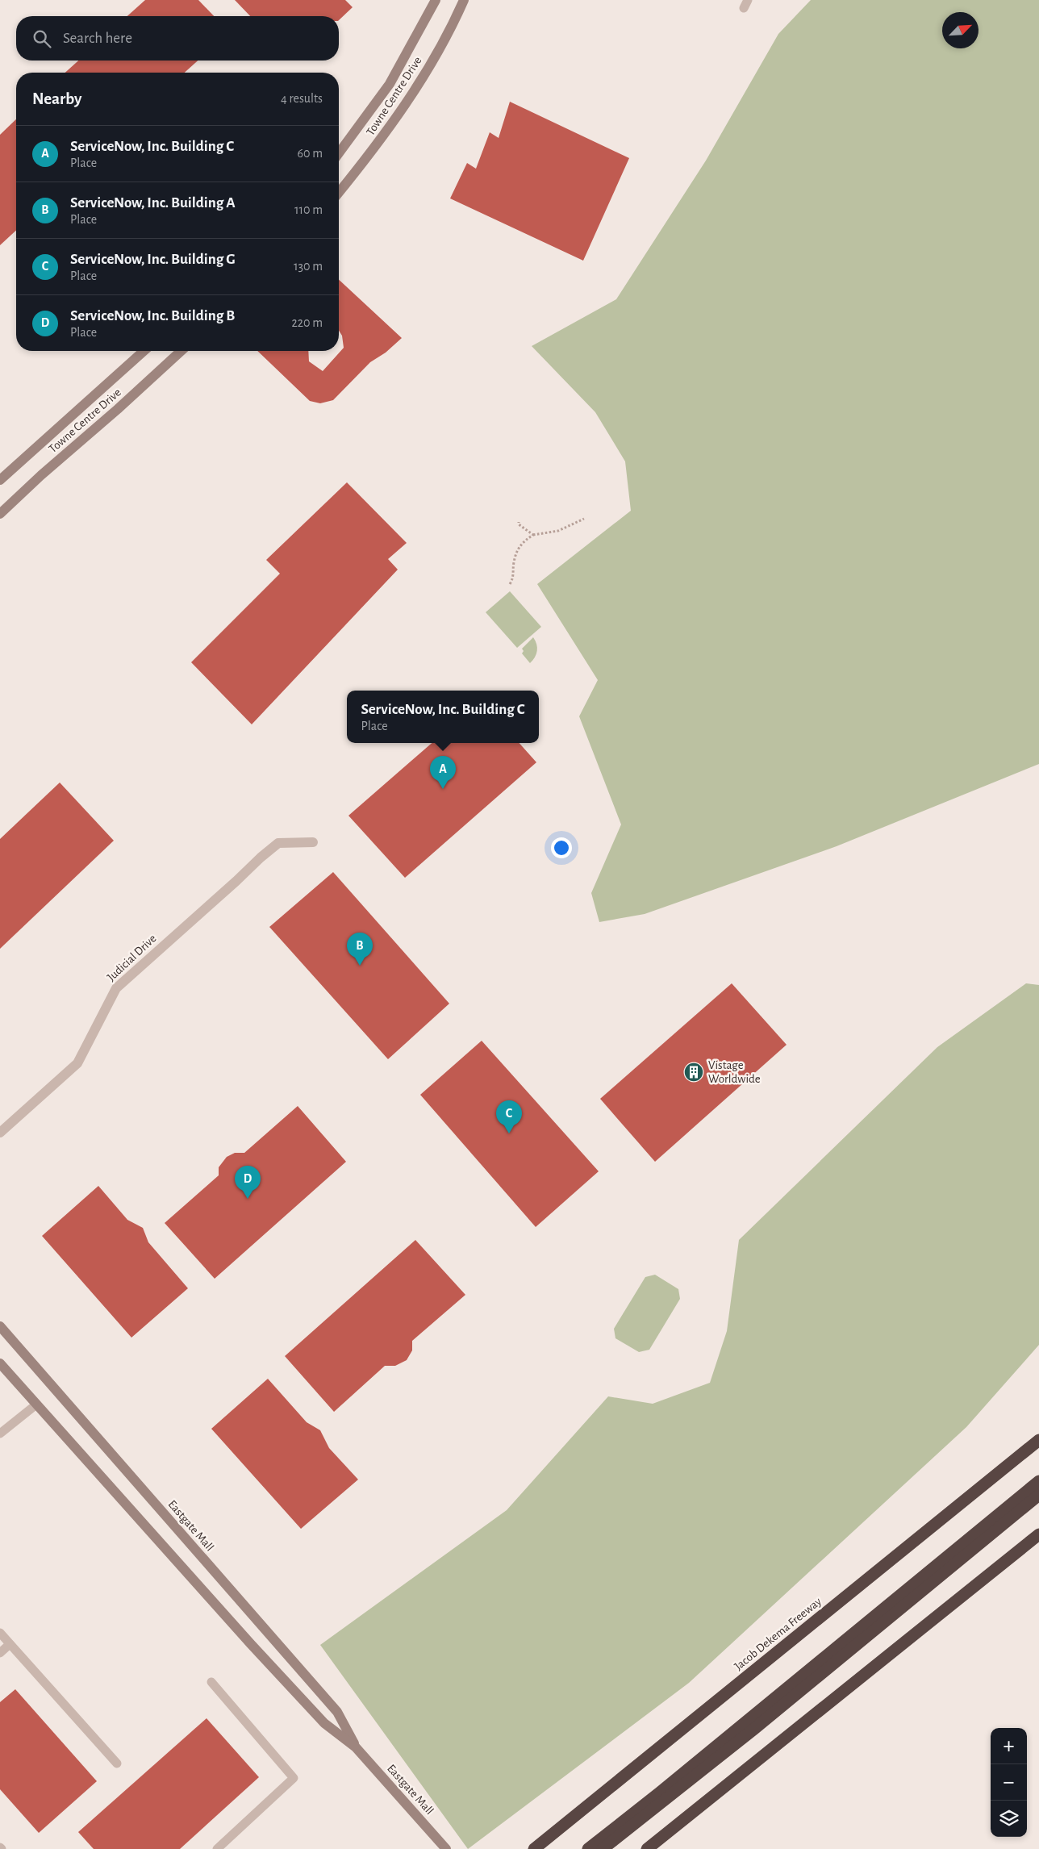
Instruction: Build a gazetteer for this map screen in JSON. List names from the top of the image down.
{
  "streets": {
    "highway": ["Jacob Dekema Freeway"],
    "main road": ["Towne Centre Drive", "Eastgate Mall"],
    "street": ["Judicial Drive"]
  },
  "places": {
    "building": ["Vistage Worldwide"]
  },
  "north": "top right",
  "page": {
    "search": "Search here",
    "heading": ["Nearby", "4 results"],
    "list": [
      {
        "mark": "A",
        "name": "ServiceNow, Inc. Building C",
        "note": "Place",
        "value": "60 m"
      },
      {
        "mark": "B",
        "name": "ServiceNow, Inc. Building A",
        "note": "Place",
        "value": "110 m"
      },
      {
        "mark": "C",
        "name": "ServiceNow, Inc. Building G",
        "note": "Place",
        "value": "130 m"
      },
      {
        "mark": "D",
        "name": "ServiceNow, Inc. Building B",
        "note": "Place",
        "value": "220 m"
      }
    ],
    "popup": ["ServiceNow, Inc. Building C", "Place"],
    "pins": [
      "A",
      "B",
      "C",
      "D"
    ],
    "map_buttons": ["+", "−"]
  }
}
